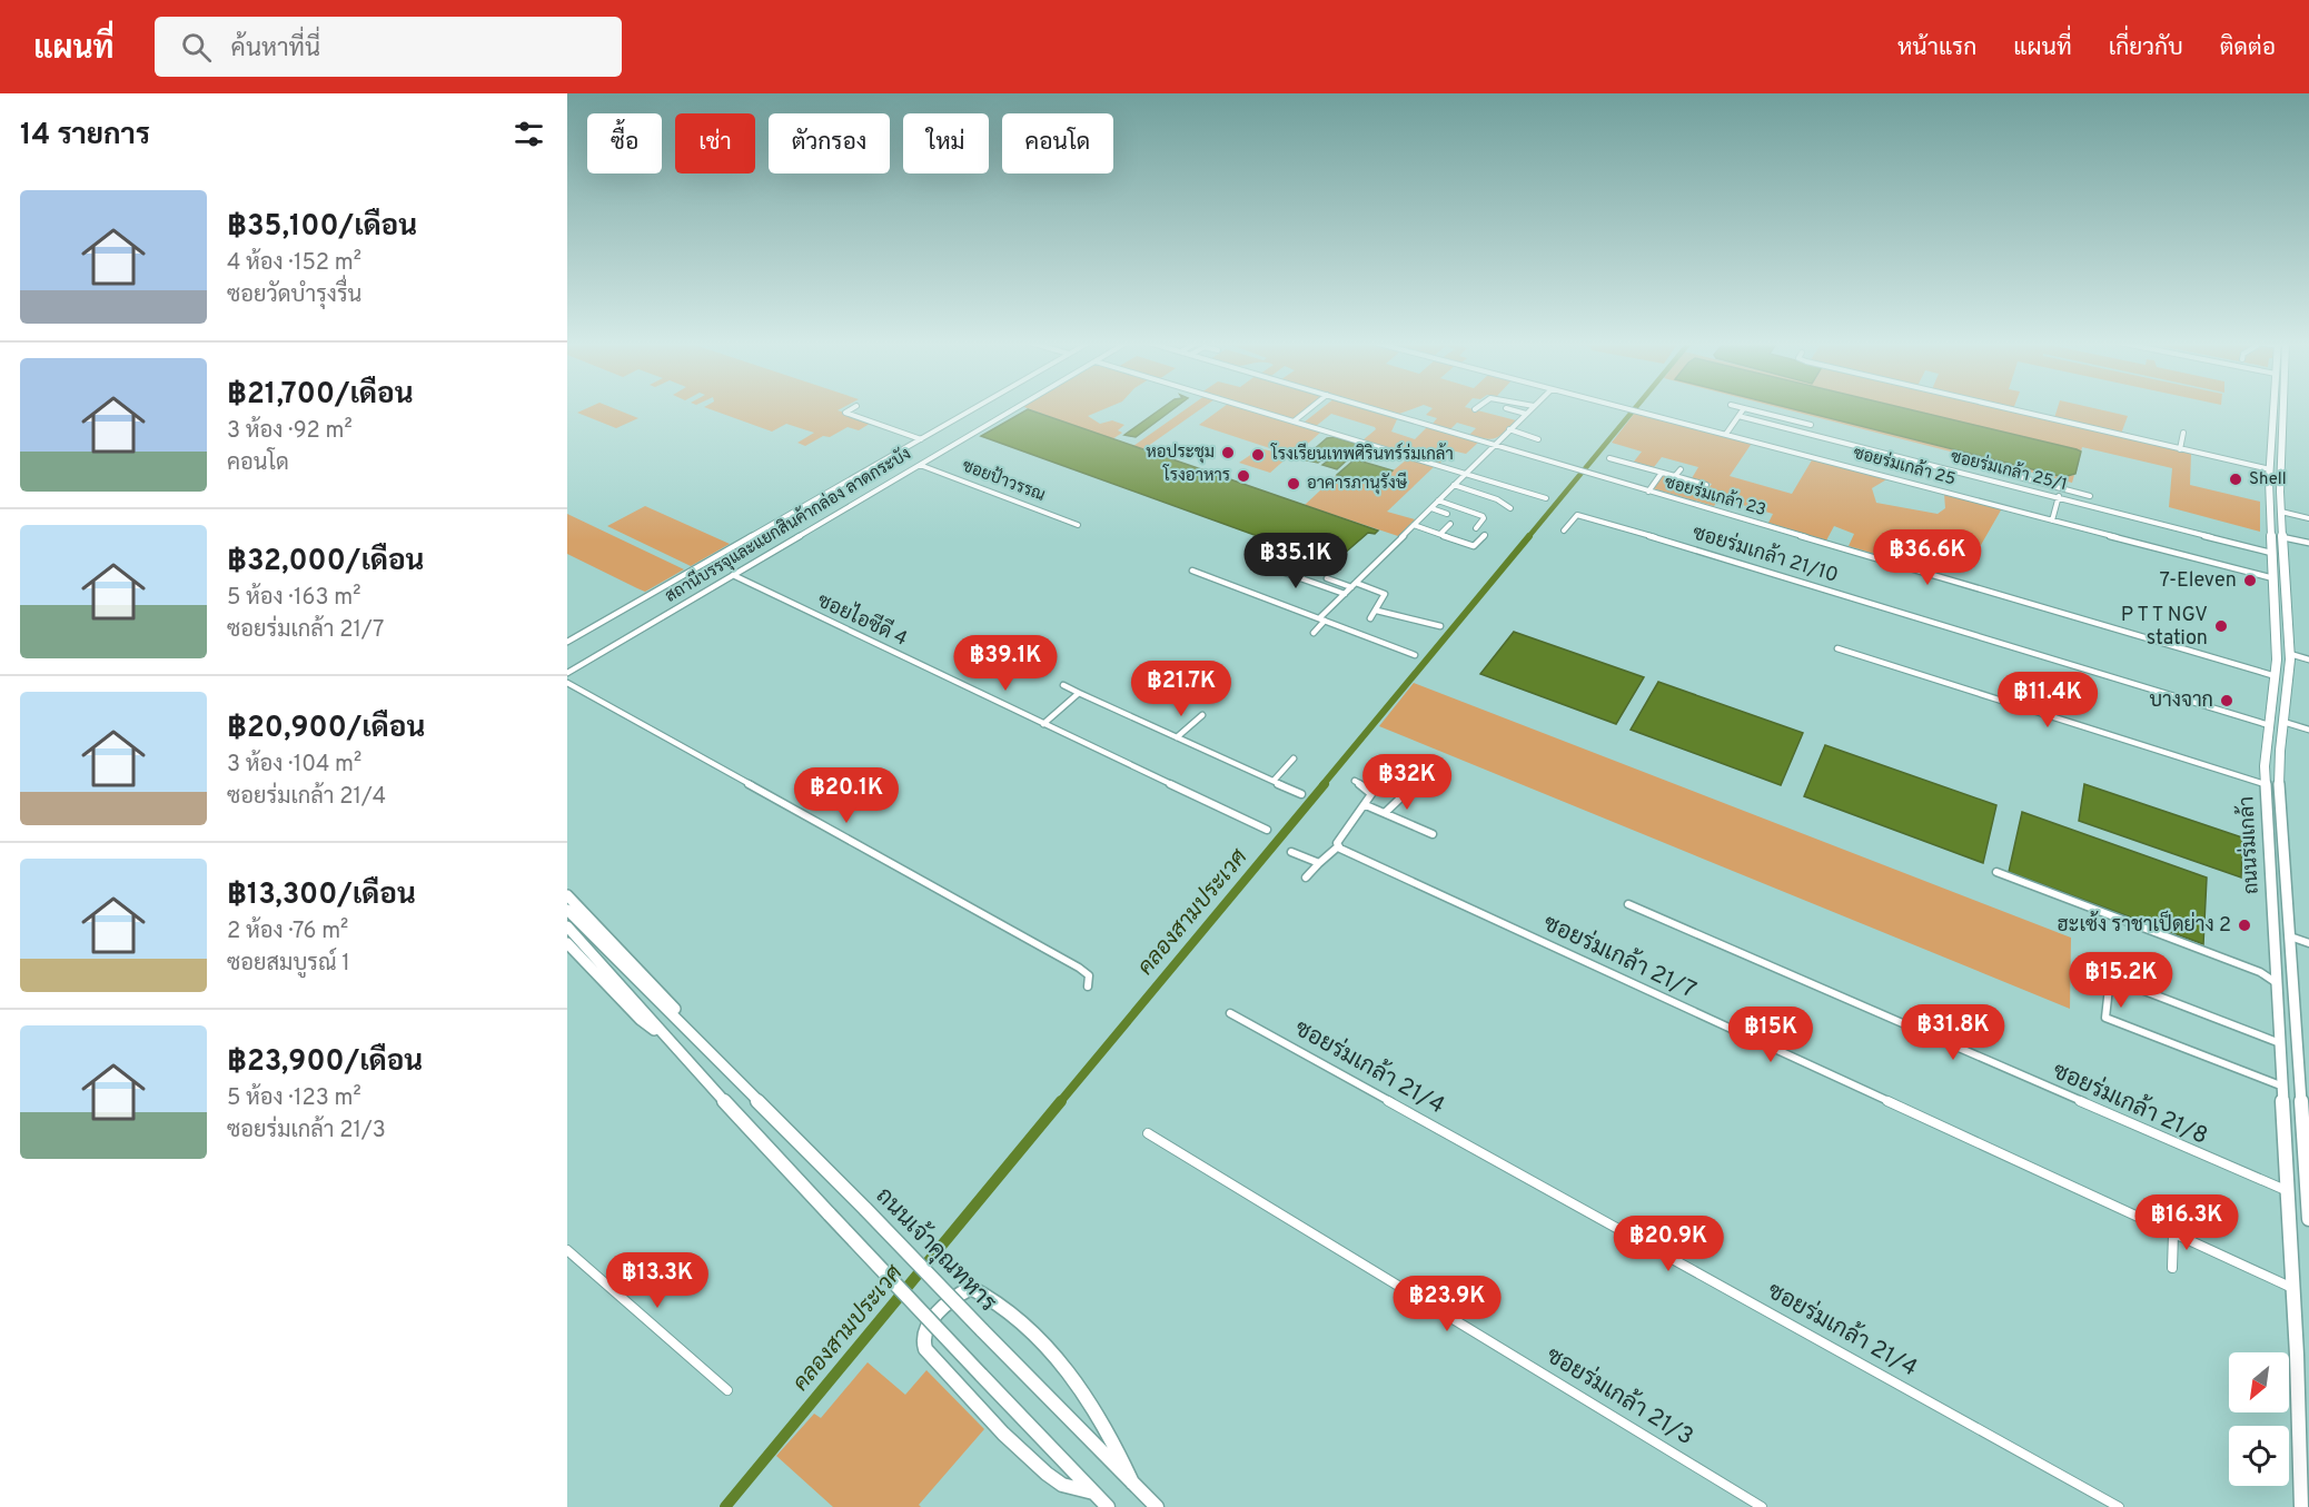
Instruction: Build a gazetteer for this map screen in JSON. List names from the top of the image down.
{
  "streets": {
    "main road": ["ถนนร่มเกล้า", "ถนนเจ้าคุณทหาร"],
    "street": [
      "ซอยร่มเกล้า 25",
      "ซอยร่มเกล้า 25/1",
      "ซอยป้าวรรณ",
      "ซอยร่มเกล้า 23",
      "สถานีบรรจุและแยกสินค้ากล่อง ลาดกระบัง",
      "ซอยร่มเกล้า 21/10",
      "ซอยไอซีดี 4",
      "ซอยร่มเกล้า 21/7",
      "ซอยร่มเกล้า 21/4",
      "ซอยร่มเกล้า 21/8",
      "ซอยร่มเกล้า 21/3"
    ]
  },
  "crossings": [
    ["ซอยร่มเกล้า 25", "ถนนร่มเกล้า"],
    ["ซอยร่มเกล้า 25/1", "ถนนร่มเกล้า"],
    ["ซอยป้าวรรณ", "สถานีบรรจุและแยกสินค้ากล่อง ลาดกระบัง"],
    ["ซอยร่มเกล้า 23", "ถนนร่มเกล้า"],
    ["สถานีบรรจุและแยกสินค้ากล่อง ลาดกระบัง", "ซอยไอซีดี 4"],
    ["ซอยร่มเกล้า 21/10", "ถนนร่มเกล้า"],
    ["ถนนร่มเกล้า", "ซอยร่มเกล้า 21/7"],
    ["ถนนร่มเกล้า", "ซอยร่มเกล้า 21/8"]
  ],
  "water": ["คลองสามประเวศ"],
  "places": [
    "หอประชุม",
    "โรงเรียนเทพศิรินทร์ร่มเกล้า",
    "โรงอาหาร",
    "Shell",
    "อาคารภานุรังษี",
    "7-Eleven",
    "P T T NGV station",
    "บางจาก",
    "ฮะเซ้ง ราชาเป็ดย่าง 2"
  ],
  "north": "bottom left",
  "page": {
    "header": "แผนที่",
    "search": "ค้นหาที่นี่",
    "nav": [
      "หน้าแรก",
      "แผนที่",
      "เกี่ยวกับ",
      "ติดต่อ"
    ],
    "heading": "14 รายการ",
    "chip": [
      "ซื้อ",
      "เช่า",
      "ตัวกรอง",
      "ใหม่",
      "คอนโด"
    ],
    "list": [
      {
        "name": "฿35,100/เดือน",
        "note": "4 ห้อง · 152 m² · ซอยวัดบำรุงรื่น"
      },
      {
        "name": "฿21,700/เดือน",
        "note": "3 ห้อง · 92 m² · คอนโด"
      },
      {
        "name": "฿32,000/เดือน",
        "note": "5 ห้อง · 163 m² · ซอยร่มเกล้า 21/7"
      },
      {
        "name": "฿20,900/เดือน",
        "note": "3 ห้อง · 104 m² · ซอยร่มเกล้า 21/4"
      },
      {
        "name": "฿13,300/เดือน",
        "note": "2 ห้อง · 76 m² · ซอยสมบูรณ์ 1"
      },
      {
        "name": "฿23,900/เดือน",
        "note": "5 ห้อง · 123 m² · ซอยร่มเกล้า 21/3"
      }
    ],
    "price": [
      "฿36.6K",
      "฿35.1K",
      "฿39.1K",
      "฿21.7K",
      "฿11.4K",
      "฿32K",
      "฿20.1K",
      "฿15.2K",
      "฿31.8K",
      "฿15K",
      "฿16.3K",
      "฿20.9K",
      "฿13.3K",
      "฿23.9K"
    ]
  }
}
